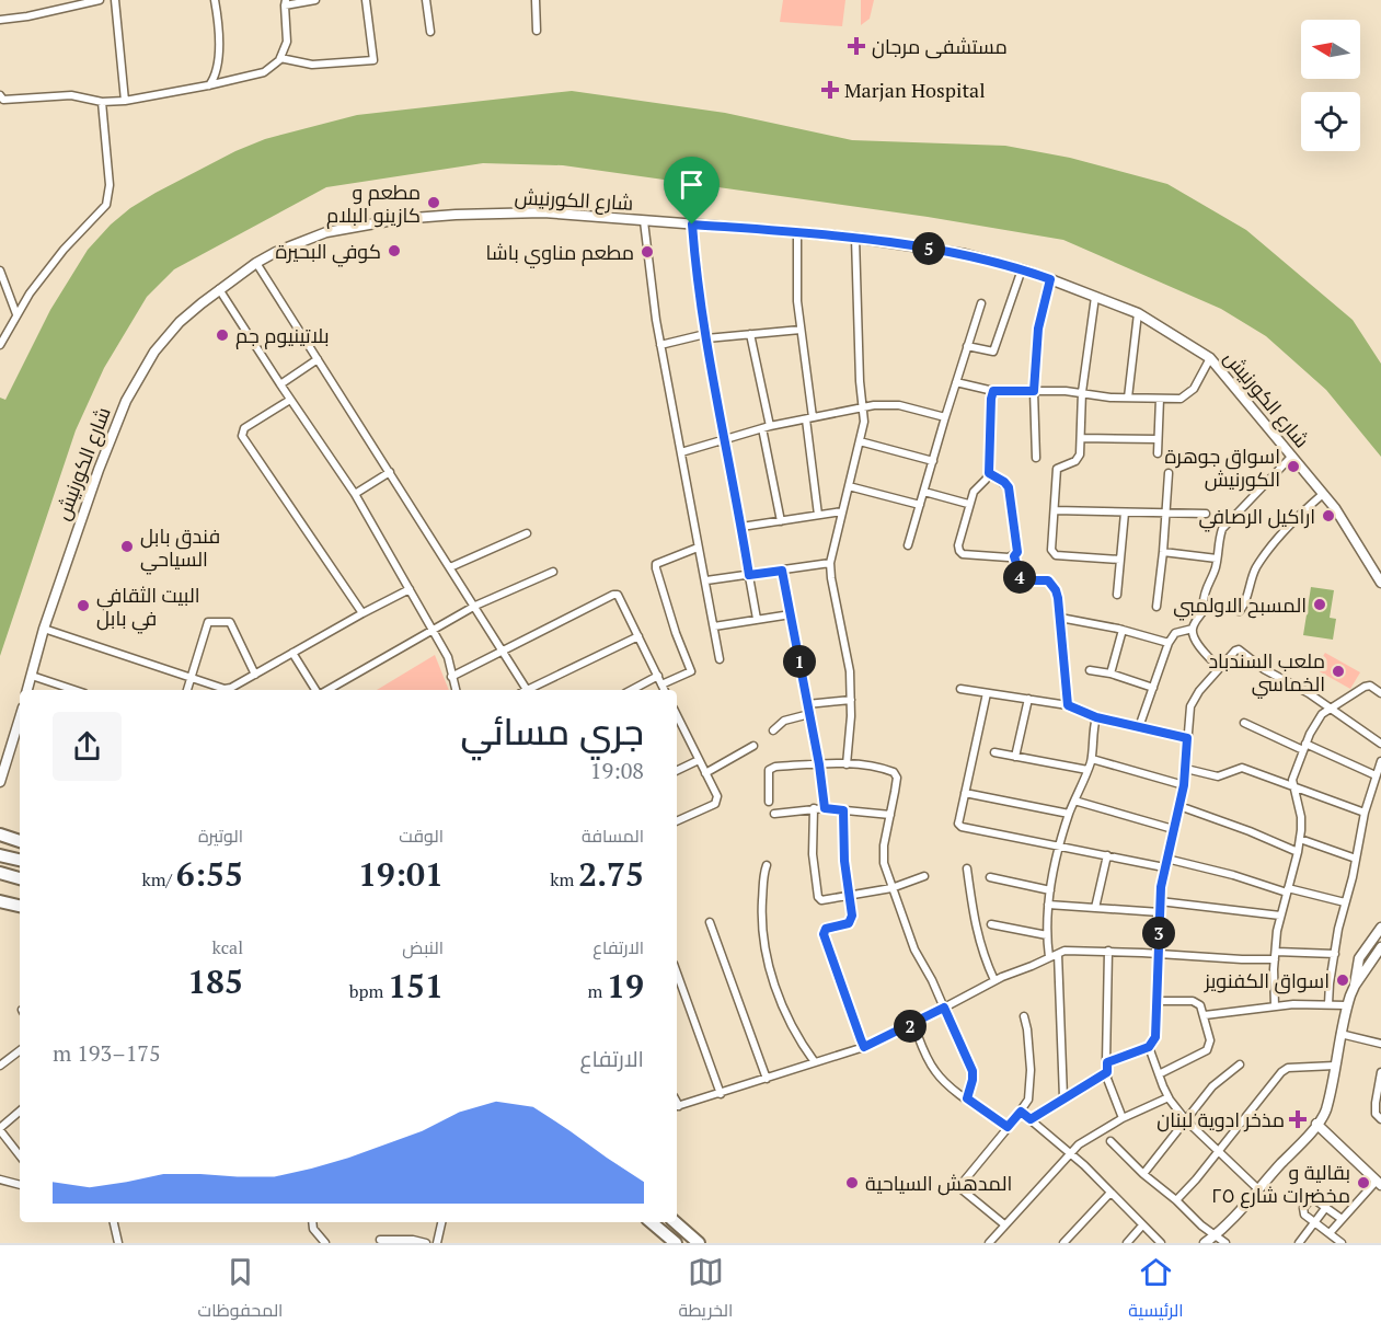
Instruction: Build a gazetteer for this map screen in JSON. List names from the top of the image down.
{
  "streets": {
    "street": ["شارع الكورنيش"]
  },
  "places": {
    "health": ["مستشفى مرجان", "Marjan Hospital", "مذخر ادوية لبنان"],
    "other": [
      "مطعم و كازينو البلام",
      "كوفي البحيرة",
      "مطعم مناوي باشا",
      "بلاتينيوم جم",
      "اسواق جوهرة الكورنيش",
      "اراكيل الرصافي",
      "فندق بابل السياحي",
      "المسبح الاولمبي",
      "البيت الثقافي في بابل",
      "ملعب السندباد الخماسي",
      "اسواق الكفنويز",
      "المدهش السياحية",
      "بقالية و مخضرات شارع ٢٥"
    ]
  },
  "north": "left",
  "page": {
    "pins": [
      "5",
      "4",
      "1",
      "3",
      "2"
    ],
    "heading": ["جري مسائي", "19:08"],
    "stats": [
      ["المسافة", "2.75 km"],
      ["الوقت", "19:01"],
      ["الوتيرة", "6:55 /km"],
      ["الارتفاع", "19 m"],
      ["النبض", "151 bpm"],
      ["kcal", "185"]
    ],
    "chart": ["الارتفاع", "175–193 m"],
    "tabs": ["الرئيسية", "الخريطة", "المحفوظات"]
  }
}
